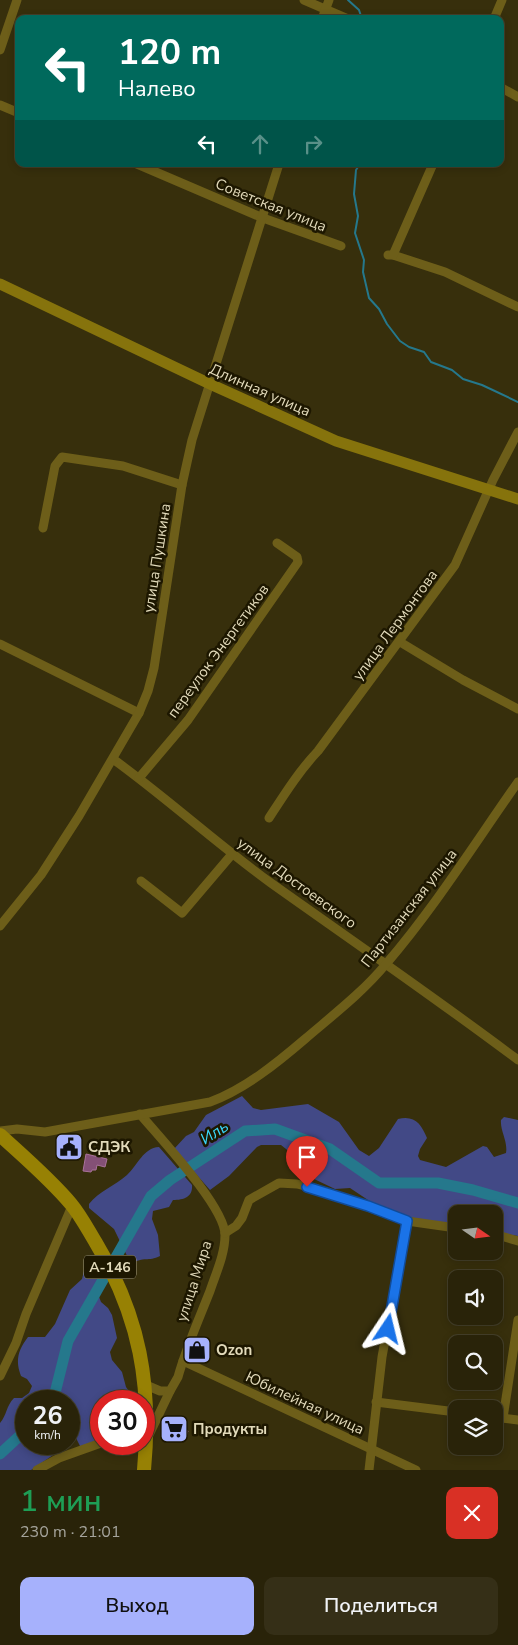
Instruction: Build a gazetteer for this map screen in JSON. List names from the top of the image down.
{
  "streets": {
    "highway": ["А-146", "улица Мира"],
    "main road": ["Длинная улица"],
    "street": [
      "Советская улица",
      "улица Пушкина",
      "улица Лермонтова",
      "переулок Энергетиков",
      "улица Достоевского",
      "Партизанская улица",
      "Юбилейная улица"
    ]
  },
  "crossings": [
    ["Советская улица", "улица Пушкина"],
    ["Длинная улица", "улица Пушкина"],
    ["Длинная улица", "улица Лермонтова"],
    ["улица Пушкина", "улица Достоевского"],
    ["переулок Энергетиков", "улица Достоевского"],
    ["улица Достоевского", "Партизанская улица"],
    ["Партизанская улица", "А-146"],
    ["Партизанская улица", "улица Мира"],
    ["А-146", "улица Мира"],
    ["улица Мира", "Юбилейная улица"]
  ],
  "water": ["Иль"],
  "places": {
    "public building": ["СДЭК"],
    "shop": ["Ozon"],
    "supermarket": ["Продукты"]
  },
  "north": "right",
  "page": {
    "turn": ["120 m", "Налево"],
    "speed": "26 km/h",
    "limit": "30",
    "heading": ["1 мин", "230 m · 21:01"],
    "buttons": ["Выход", "Поделиться"]
  }
}
